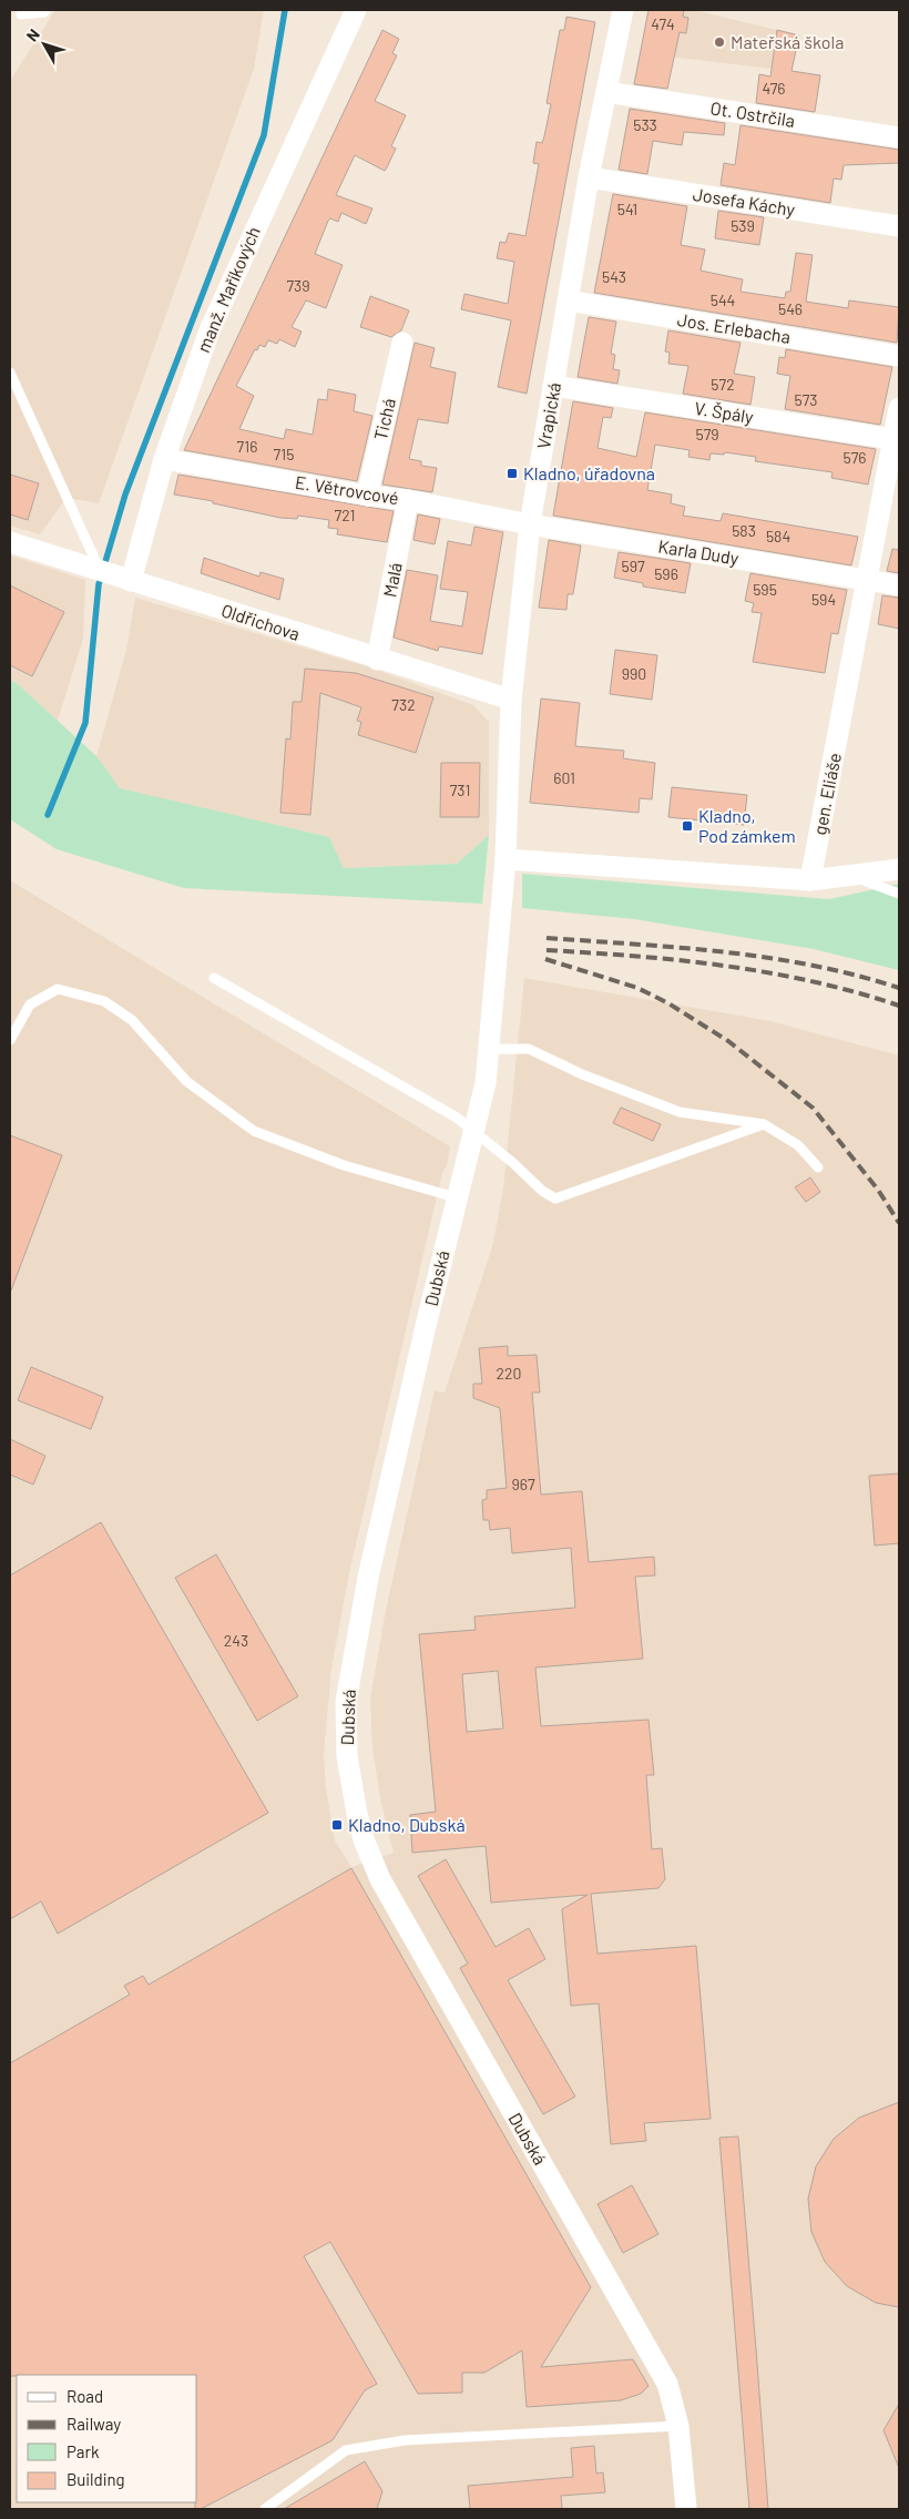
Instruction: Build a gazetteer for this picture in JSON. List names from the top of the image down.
{
  "streets": {
    "street": [
      "Ot. Ostrčila",
      "Josefa Káchy",
      "manž. Maříkových",
      "Jos. Erlebacha",
      "V. Špály",
      "Vrapická",
      "Tichá",
      "E. Větrovcové",
      "Karla Dudy",
      "Malá",
      "Oldřichova",
      "gen. Eliáše",
      "Dubská"
    ]
  },
  "crossings": [
    ["Ot. Ostrčila", "Vrapická"],
    ["Josefa Káchy", "Vrapická"],
    ["manž. Maříkových", "E. Větrovcové"],
    ["manž. Maříkových", "Oldřichova"],
    ["Jos. Erlebacha", "Vrapická"],
    ["V. Špály", "Vrapická"],
    ["V. Špály", "gen. Eliáše"],
    ["Vrapická", "E. Větrovcové"],
    ["Vrapická", "Karla Dudy"],
    ["Vrapická", "Oldřichova"],
    ["Vrapická", "Dubská"],
    ["Tichá", "E. Větrovcové"],
    ["E. Větrovcové", "Karla Dudy"],
    ["E. Větrovcové", "Malá"],
    ["Karla Dudy", "gen. Eliáše"],
    ["Malá", "Oldřichova"]
  ],
  "places": {
    "other": ["Mateřská škola"],
    "transit": ["Kladno, úřadovna", "Kladno, Pod zámkem", "Kladno, Dubská"]
  },
  "house_numbers": [
    "474",
    "476",
    "533",
    "541",
    "539",
    "543",
    "739",
    "544",
    "546",
    "572",
    "573",
    "579",
    "716",
    "715",
    "576",
    "721",
    "583",
    "584",
    "597",
    "596",
    "595",
    "594",
    "990",
    "732",
    "601",
    "731",
    "220",
    "967",
    "243"
  ],
  "legend": [
    "Road",
    "Railway",
    "Park",
    "Building"
  ],
  "north": "top left"
}
